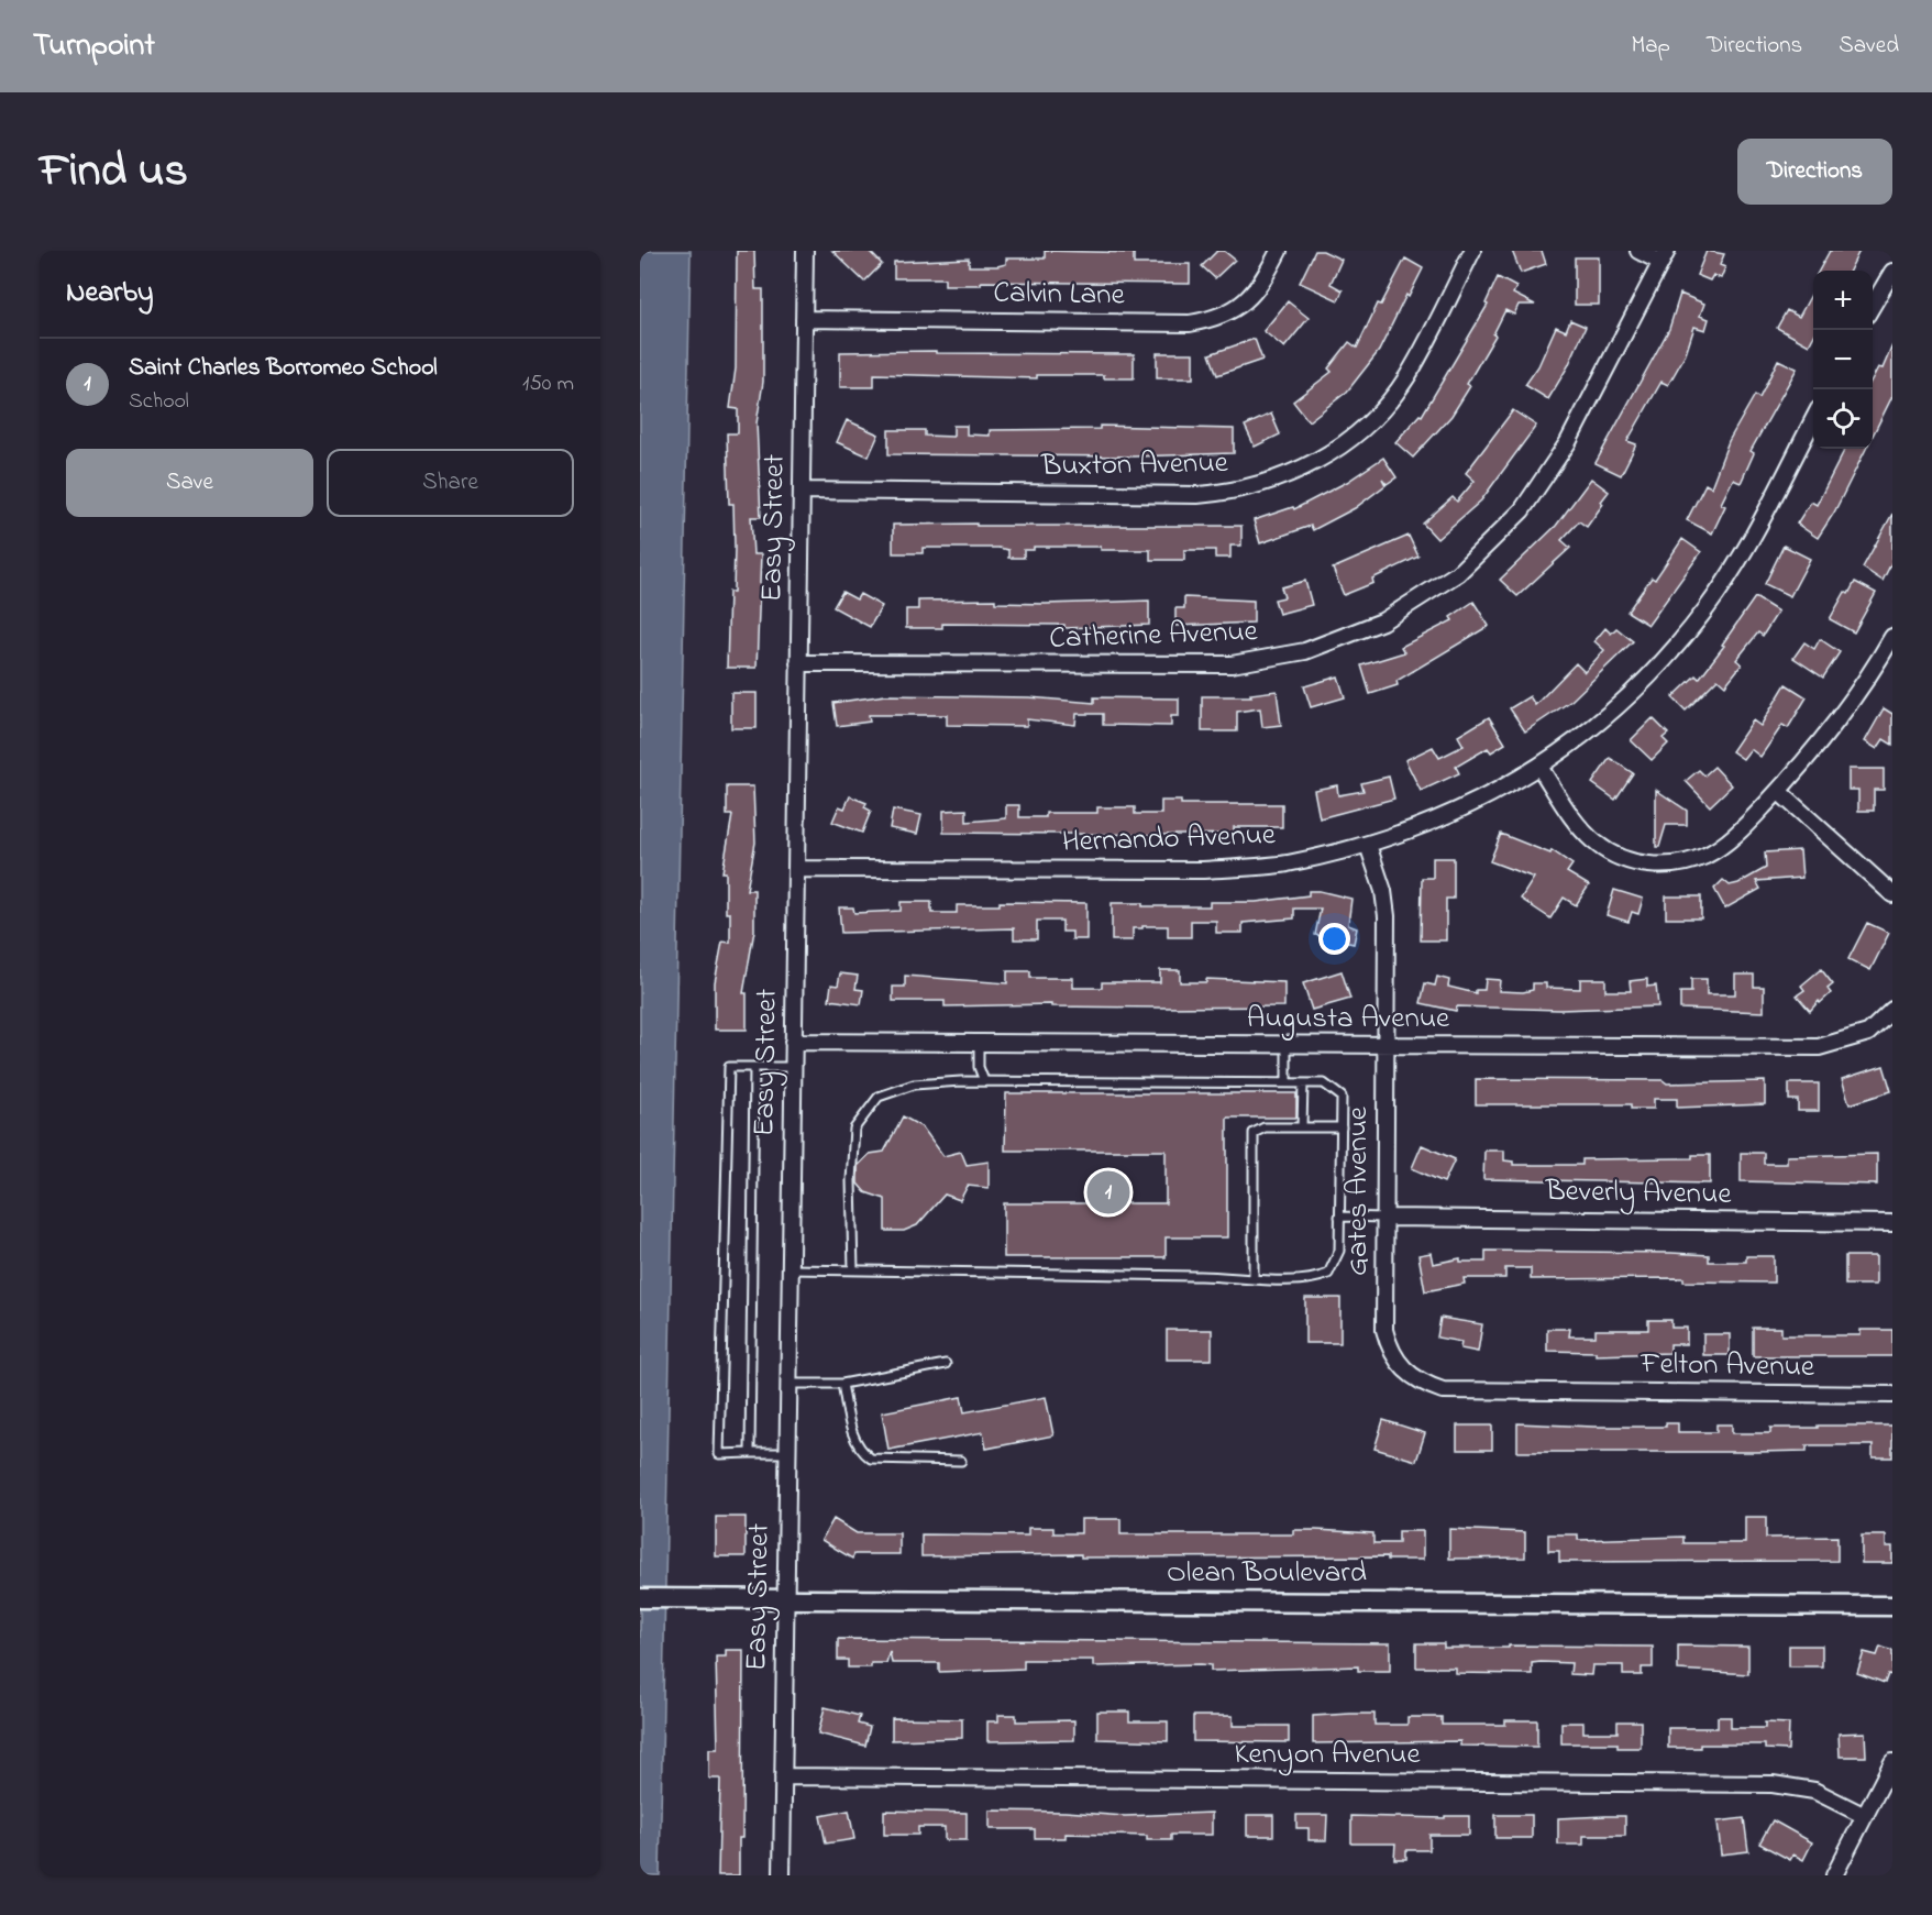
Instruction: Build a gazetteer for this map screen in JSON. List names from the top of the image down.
{
  "streets": {
    "street": [
      "Calvin Lane",
      "Buxton Avenue",
      "Easy Street",
      "Catherine Avenue",
      "Hernando Avenue",
      "Augusta Avenue",
      "Gates Avenue",
      "Beverly Avenue",
      "Felton Avenue",
      "Olean Boulevard",
      "Kenyon Avenue"
    ]
  },
  "crossings": [
    ["Calvin Lane", "Easy Street"],
    ["Buxton Avenue", "Easy Street"],
    ["Easy Street", "Catherine Avenue"],
    ["Easy Street", "Hernando Avenue"],
    ["Easy Street", "Augusta Avenue"],
    ["Easy Street", "Olean Boulevard"],
    ["Easy Street", "Kenyon Avenue"],
    ["Hernando Avenue", "Gates Avenue"],
    ["Augusta Avenue", "Gates Avenue"],
    ["Gates Avenue", "Beverly Avenue"],
    ["Gates Avenue", "Felton Avenue"]
  ],
  "page": {
    "header": "Turnpoint",
    "nav": ["Map", "Directions", "Saved"],
    "title": "Find us",
    "buttons": [
      "Directions",
      ["Save", "Share"]
    ],
    "heading": "Nearby",
    "map_buttons": ["+", "−"],
    "list": [
      {
        "mark": "1",
        "name": "Saint Charles Borromeo School",
        "note": "School",
        "value": "150 m"
      }
    ],
    "pins": "1"
  }
}
